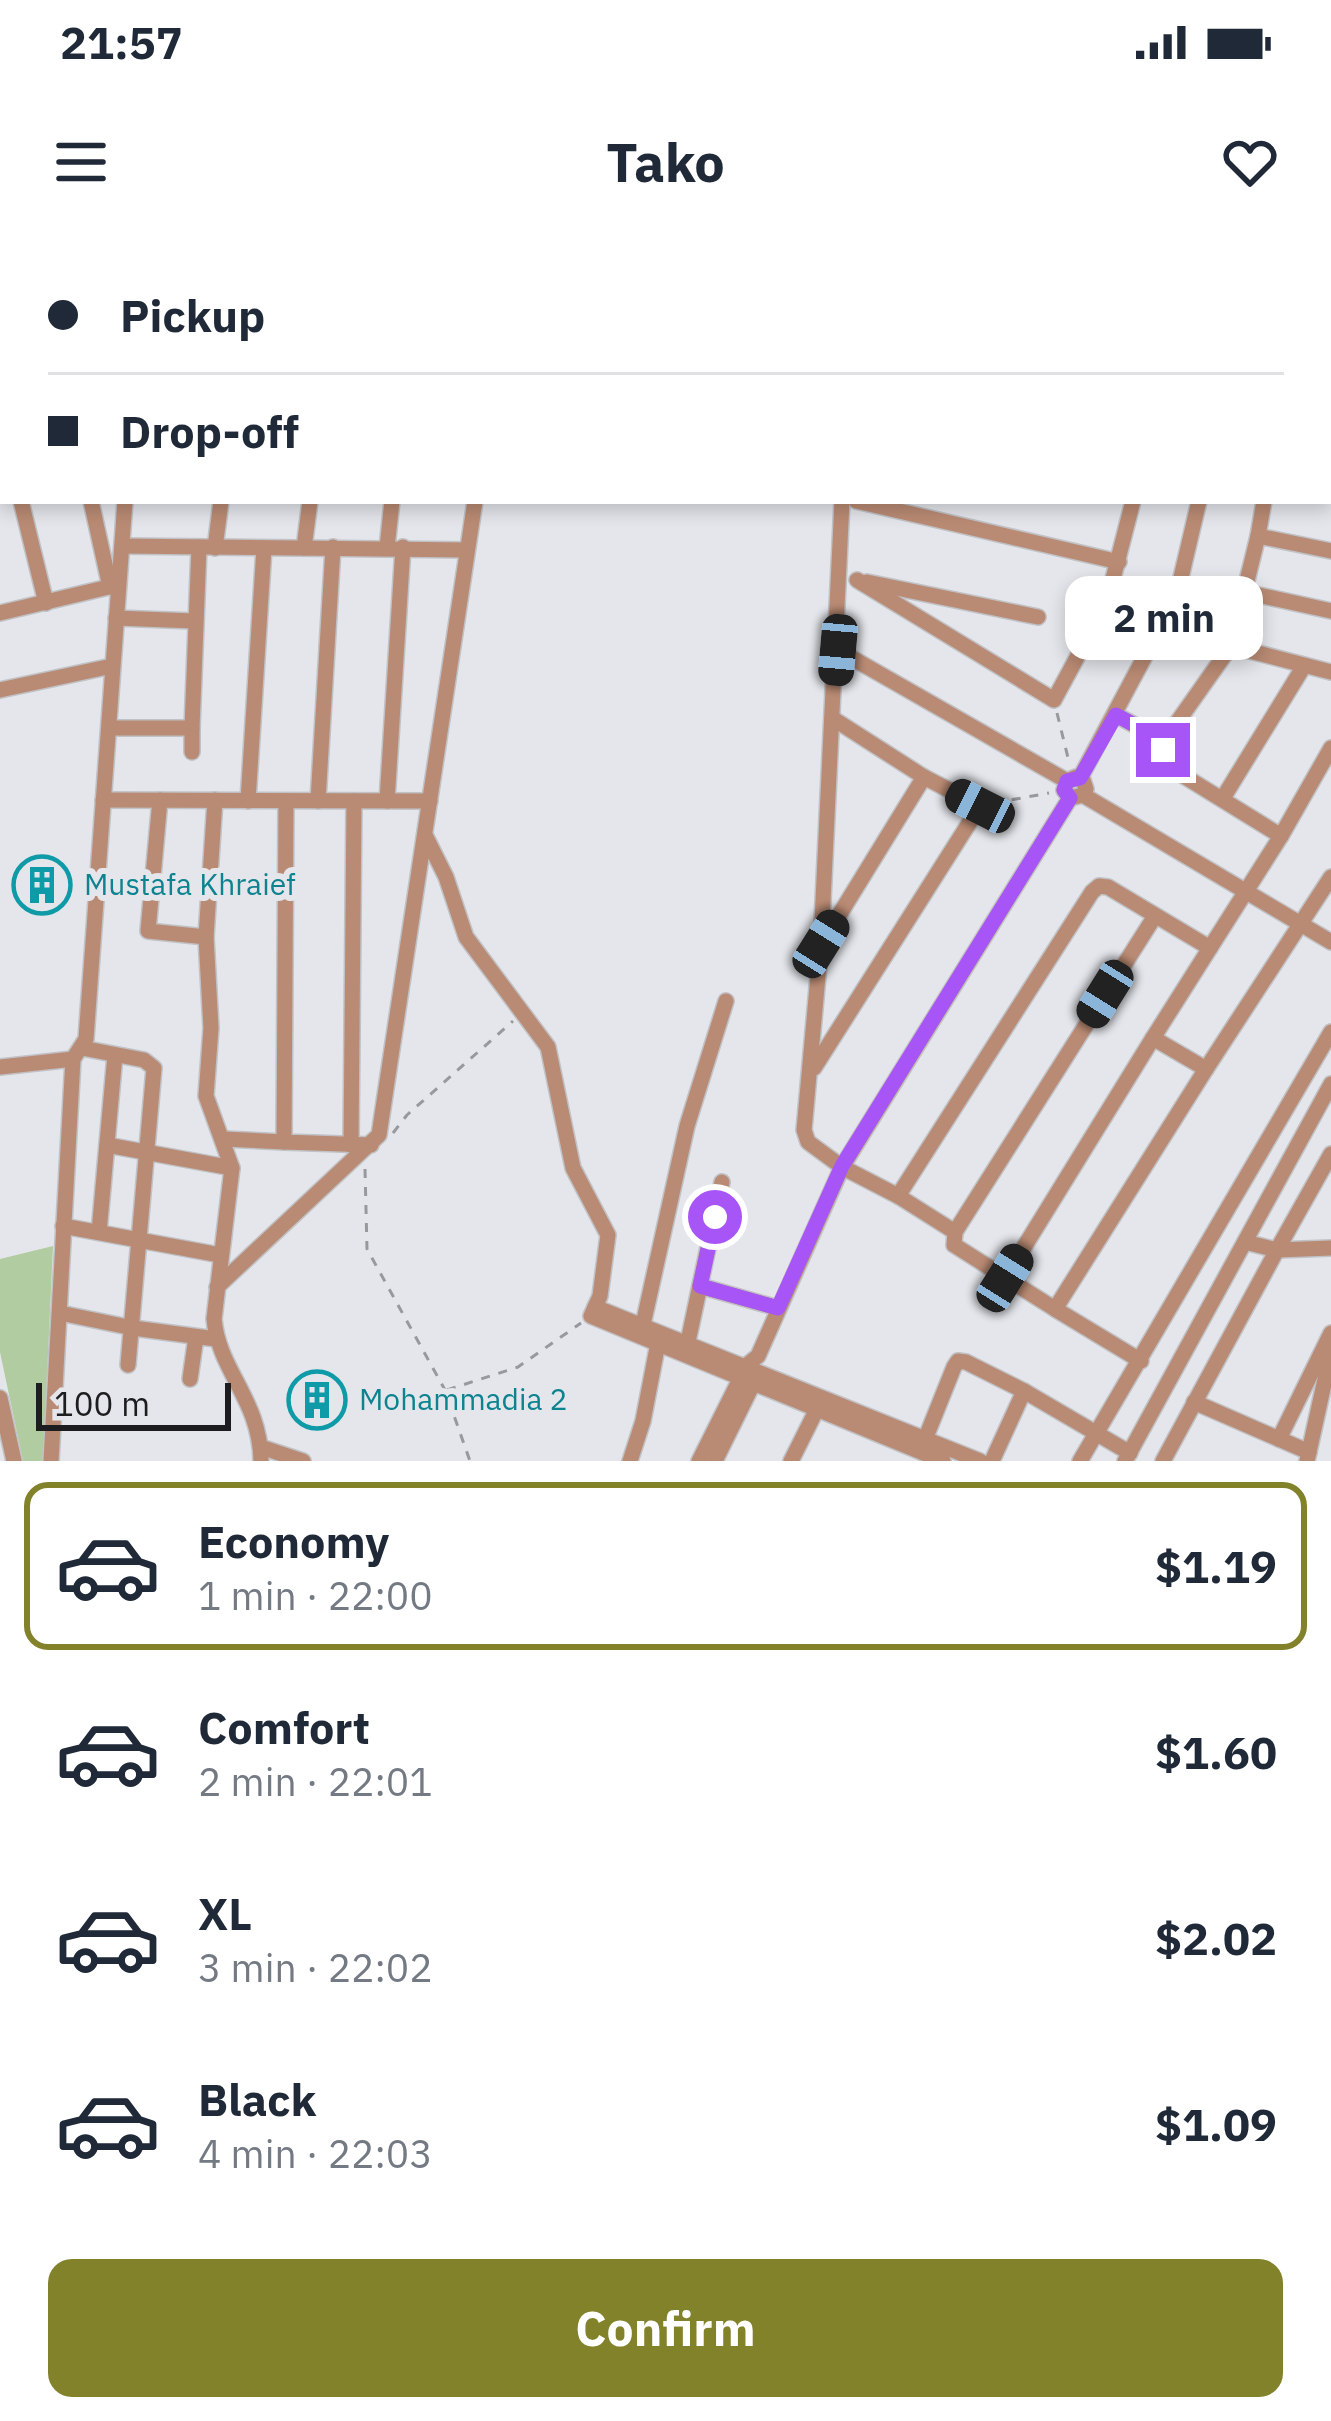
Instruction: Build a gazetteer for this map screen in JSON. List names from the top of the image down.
{
  "places": {
    "building": ["Mustafa Khraief", "Mohammadia 2"]
  },
  "scale_bar": "100 m",
  "page": {
    "status": "21:57",
    "header": "Tako",
    "banner": ["Pickup", "Drop-off"],
    "bubble": "2 min",
    "scale": "100 m",
    "list": [
      {
        "name": "Economy",
        "note": "1 min · 22:00",
        "value": "$1.19"
      },
      {
        "name": "Comfort",
        "note": "2 min · 22:01",
        "value": "$1.60"
      },
      {
        "name": "XL",
        "note": "3 min · 22:02",
        "value": "$2.02"
      },
      {
        "name": "Black",
        "note": "4 min · 22:03",
        "value": "$1.09"
      }
    ],
    "buttons": "Confirm"
  }
}
